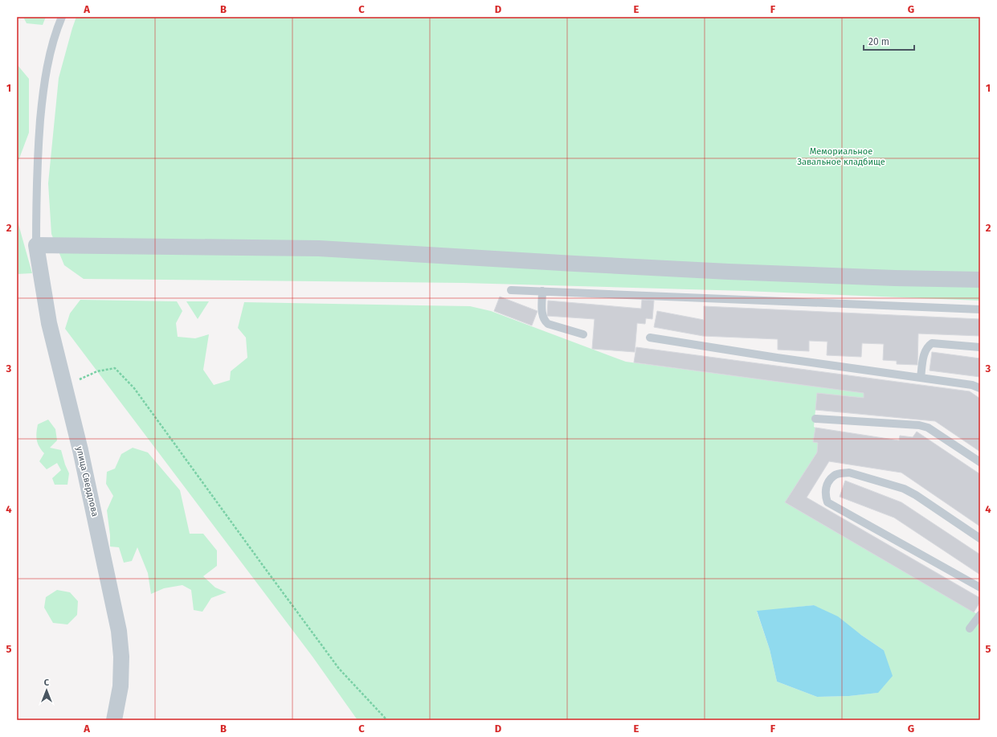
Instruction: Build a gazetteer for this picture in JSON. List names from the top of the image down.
{
  "streets": {
    "street": ["улица Свердлова"]
  },
  "parks": ["Мемориальное Завальное кладбище"],
  "scale_bar": "20 m",
  "north": "top",
  "grid": {
    "columns": [
      "A",
      "B",
      "C",
      "D",
      "E",
      "F",
      "G"
    ],
    "rows": [
      "1",
      "2",
      "3",
      "4",
      "5"
    ]
  }
}
